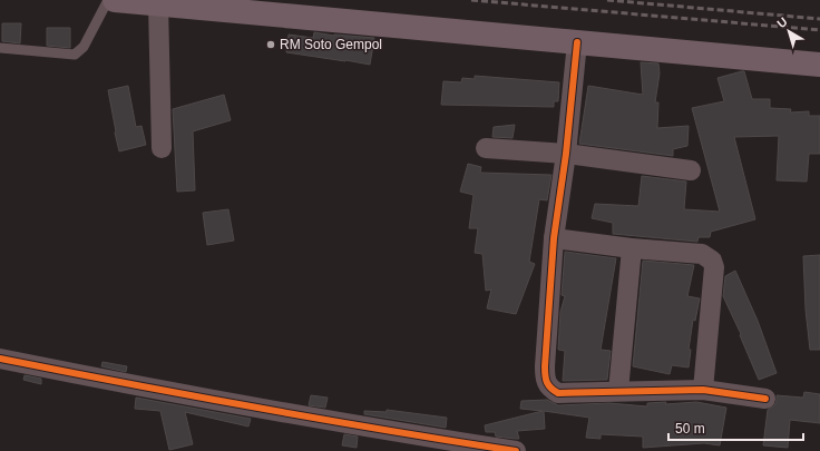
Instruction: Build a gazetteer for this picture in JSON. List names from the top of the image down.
{
  "places": ["RM Soto Gempol"],
  "scale_bar": "50 m",
  "north": "top left"
}
